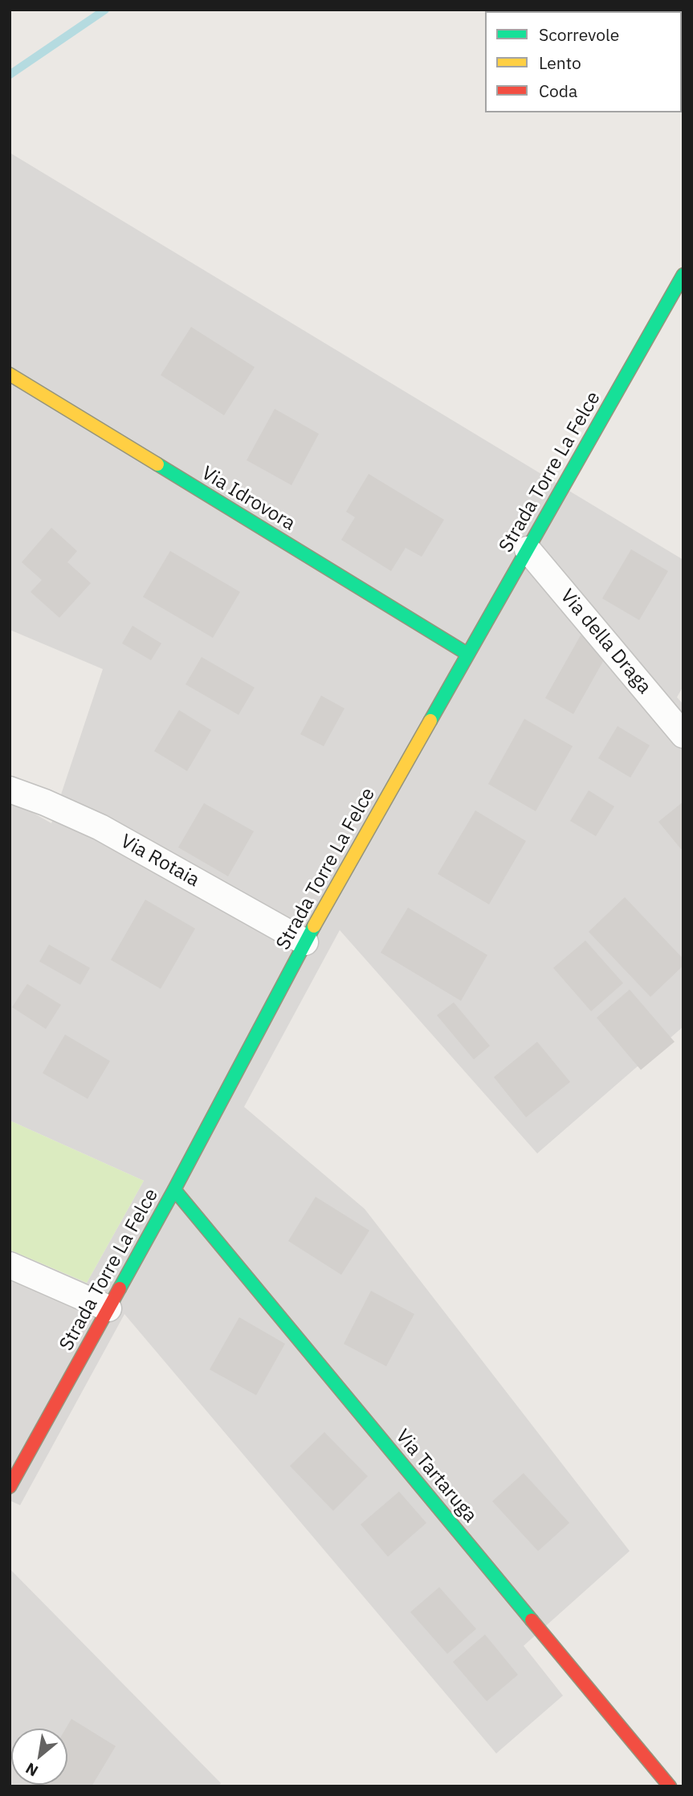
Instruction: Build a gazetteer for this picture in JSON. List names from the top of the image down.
{
  "streets": {
    "street": [
      "Strada Torre La Felce",
      "Via Idrovora",
      "Via della Draga",
      "Via Rotaia",
      "Via Tartaruga"
    ]
  },
  "crossings": [
    ["Strada Torre La Felce", "Via Idrovora"],
    ["Strada Torre La Felce", "Via della Draga"],
    ["Strada Torre La Felce", "Via Rotaia"],
    ["Strada Torre La Felce", "Via Tartaruga"]
  ],
  "legend": ["Scorrevole", "Lento", "Coda"],
  "north": "bottom left"
}
